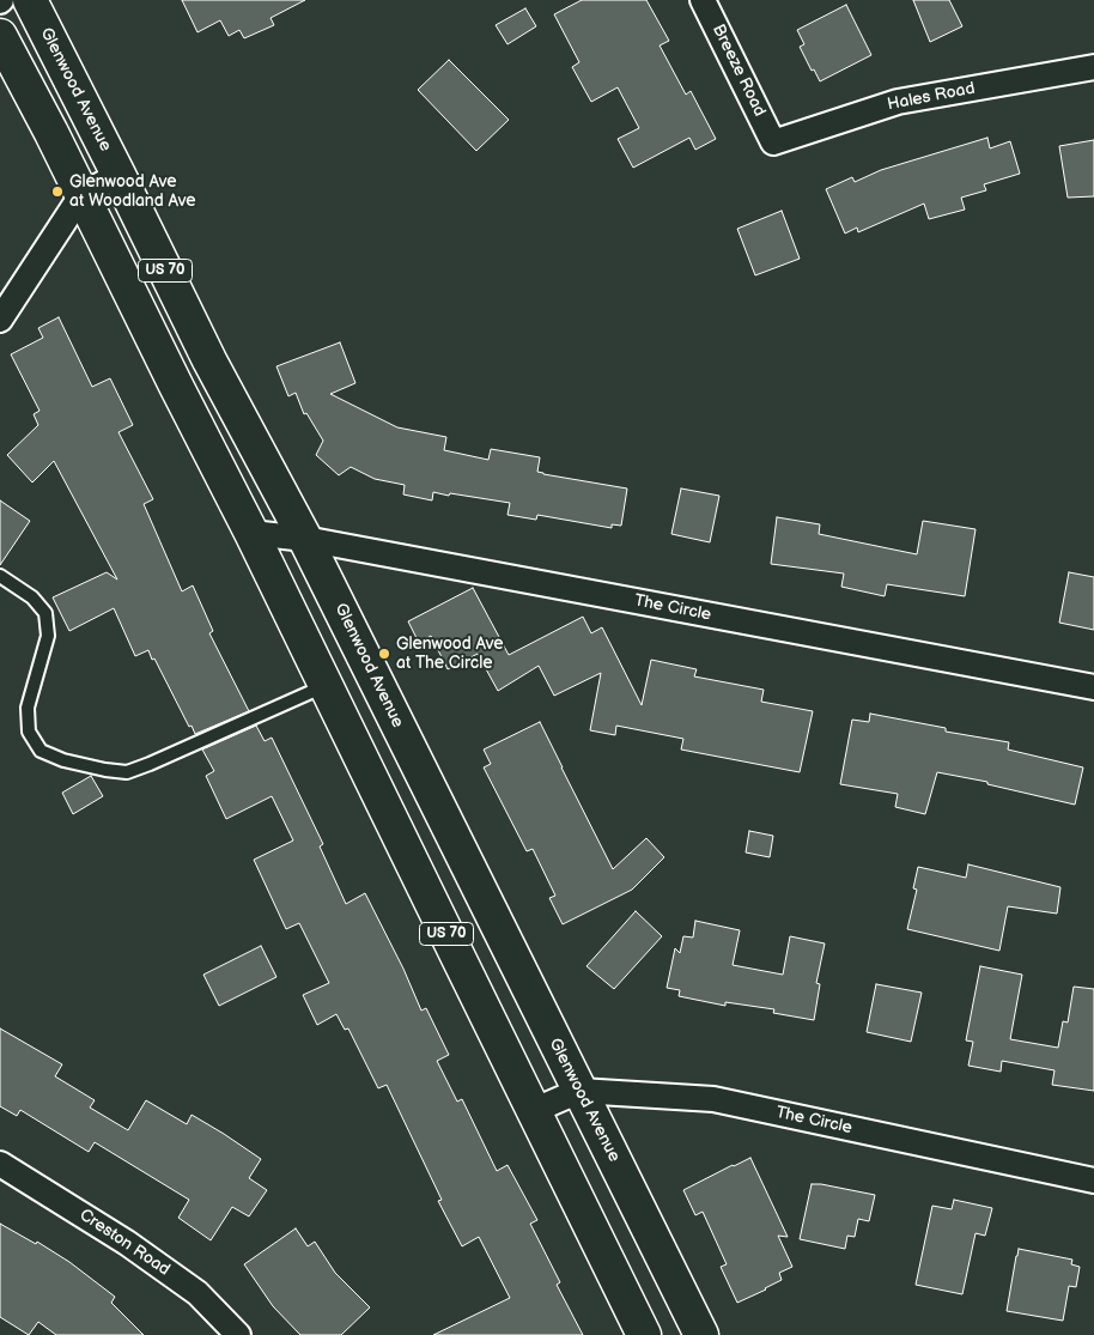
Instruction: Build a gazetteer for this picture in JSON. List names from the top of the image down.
{
  "streets": {
    "main road": ["Glenwood Avenue", "US 70"],
    "street": [
      "Breeze Road",
      "Hales Road",
      "The Circle",
      "Creston Road"
    ]
  },
  "crossings": [
    ["Breeze Road", "Hales Road"],
    ["Glenwood Avenue", "The Circle"],
    ["US 70", "The Circle"]
  ],
  "places": ["Glenwood Ave at Woodland Ave", "Glenwood Ave at The Circle"]
}
